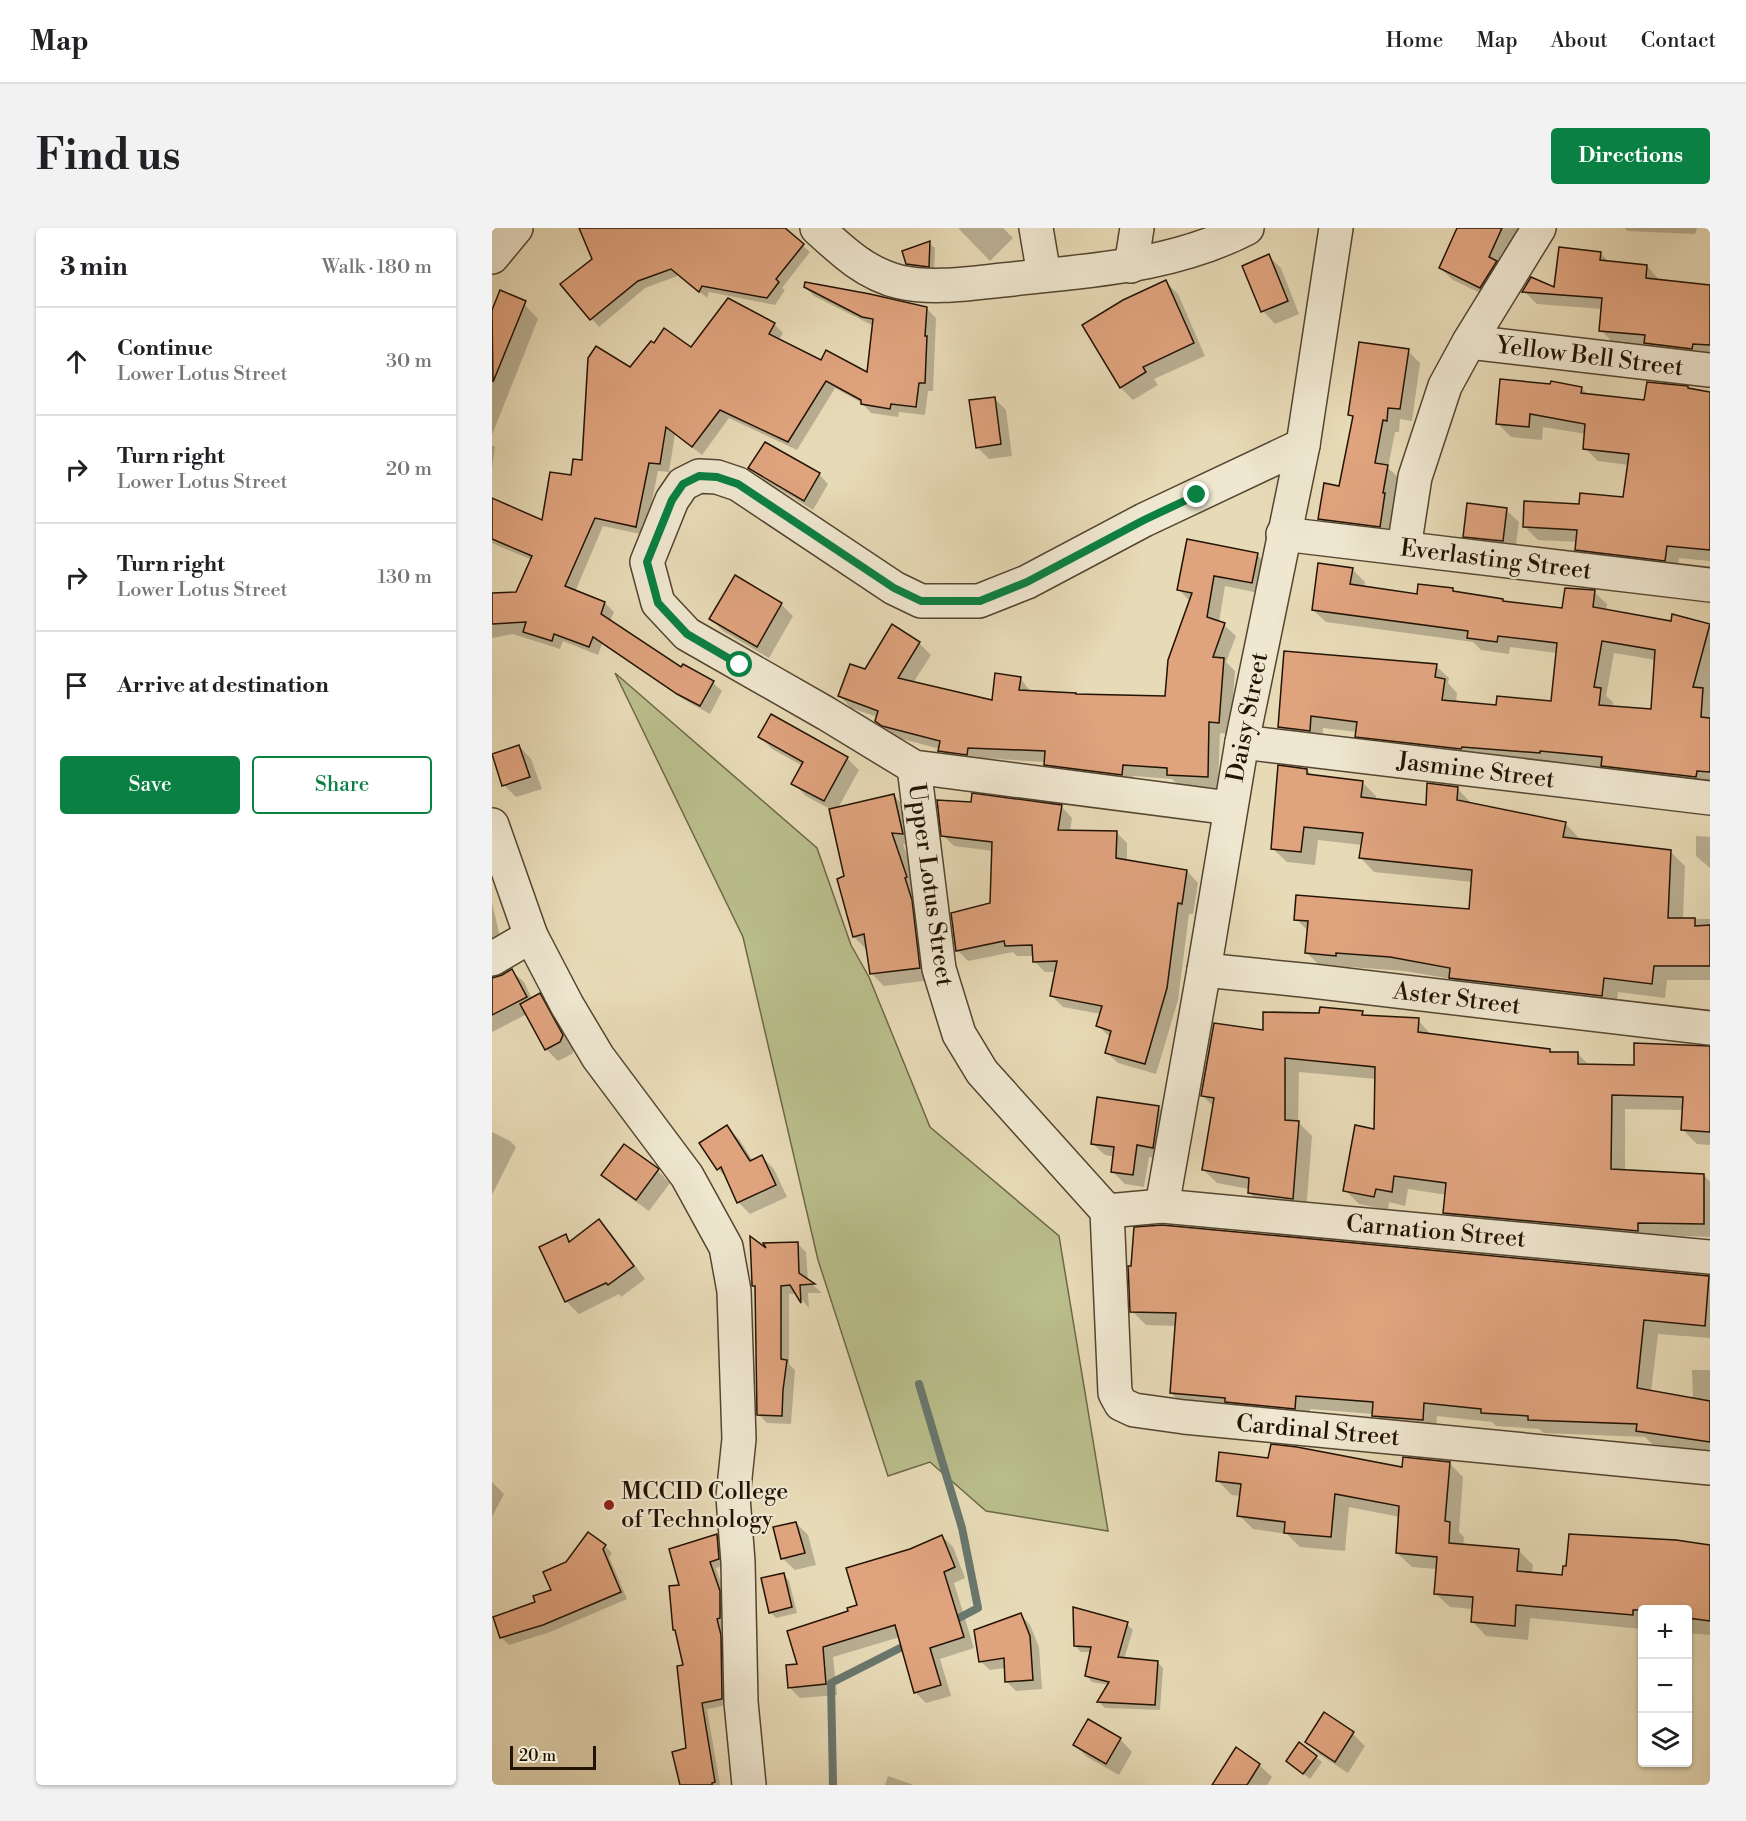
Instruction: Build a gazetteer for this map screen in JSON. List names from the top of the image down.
{
  "streets": {
    "street": [
      "Yellow Bell Street",
      "Everlasting Street",
      "Daisy Street",
      "Jasmine Street",
      "Upper Lotus Street",
      "Aster Street",
      "Carnation Street",
      "Cardinal Street"
    ]
  },
  "crossings": [
    ["Everlasting Street", "Daisy Street"],
    ["Daisy Street", "Jasmine Street"],
    ["Daisy Street", "Upper Lotus Street"],
    ["Daisy Street", "Aster Street"],
    ["Daisy Street", "Carnation Street"],
    ["Upper Lotus Street", "Cardinal Street"]
  ],
  "places": ["MCCID College of Technology"],
  "scale_bar": "20 m",
  "page": {
    "header": "Map",
    "nav": [
      "Home",
      "Map",
      "About",
      "Contact"
    ],
    "buttons": [
      "Directions",
      ["Save", "Share"]
    ],
    "title": "Find us",
    "heading": ["3 min", "Walk · 180 m"],
    "list": [
      ["Continue", "Lower Lotus Street", "30 m"],
      ["Turn right", "Lower Lotus Street", "20 m"],
      ["Turn right", "Lower Lotus Street", "130 m"],
      "Arrive at destination"
    ],
    "map_buttons": ["+", "−"],
    "scale": "20 m"
  }
}
